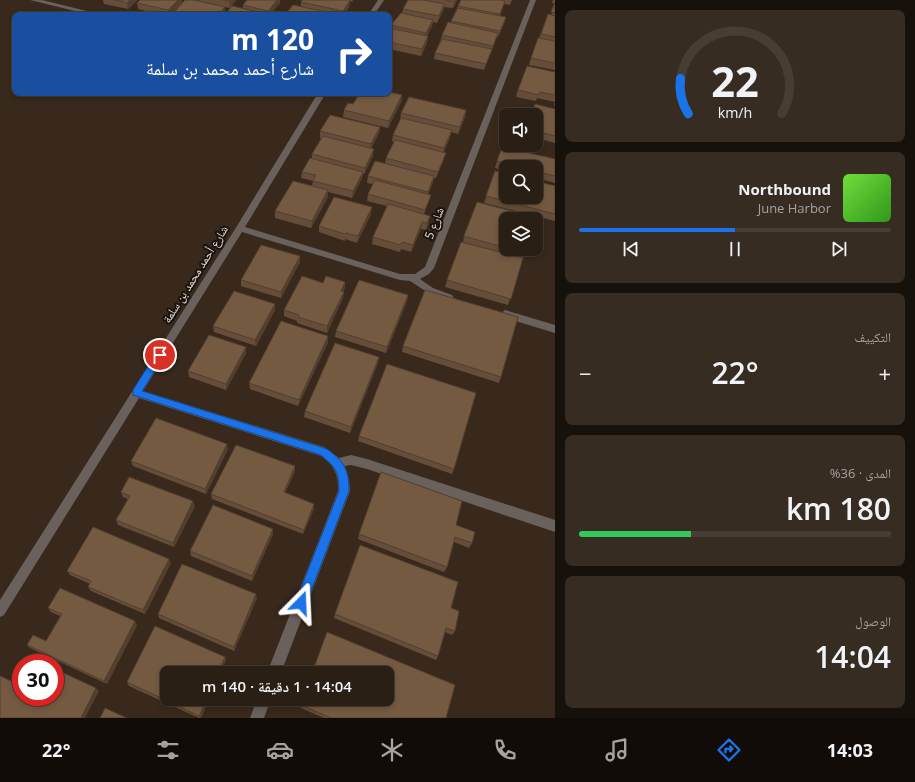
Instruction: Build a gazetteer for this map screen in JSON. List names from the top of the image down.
{
  "streets": {
    "street": ["شارع 5", "شارع أحمد محمد بن سلمة"]
  },
  "page": {
    "turn": ["120 m", "شارع أحمد محمد بن سلمة"],
    "song": ["Northbound", "June Harbor"],
    "tile": [
      "التكييف",
      ["المدى · 36%", "180 km"],
      ["الوصول", "14:04"]
    ],
    "heat": ["−", "22°", "+"],
    "limit": "30",
    "trip": "14:04 · 1 دقيقة · 140 m",
    "tabs": ["14:03", "22°"],
    "gauge": ["22", "km/h"]
  }
}
